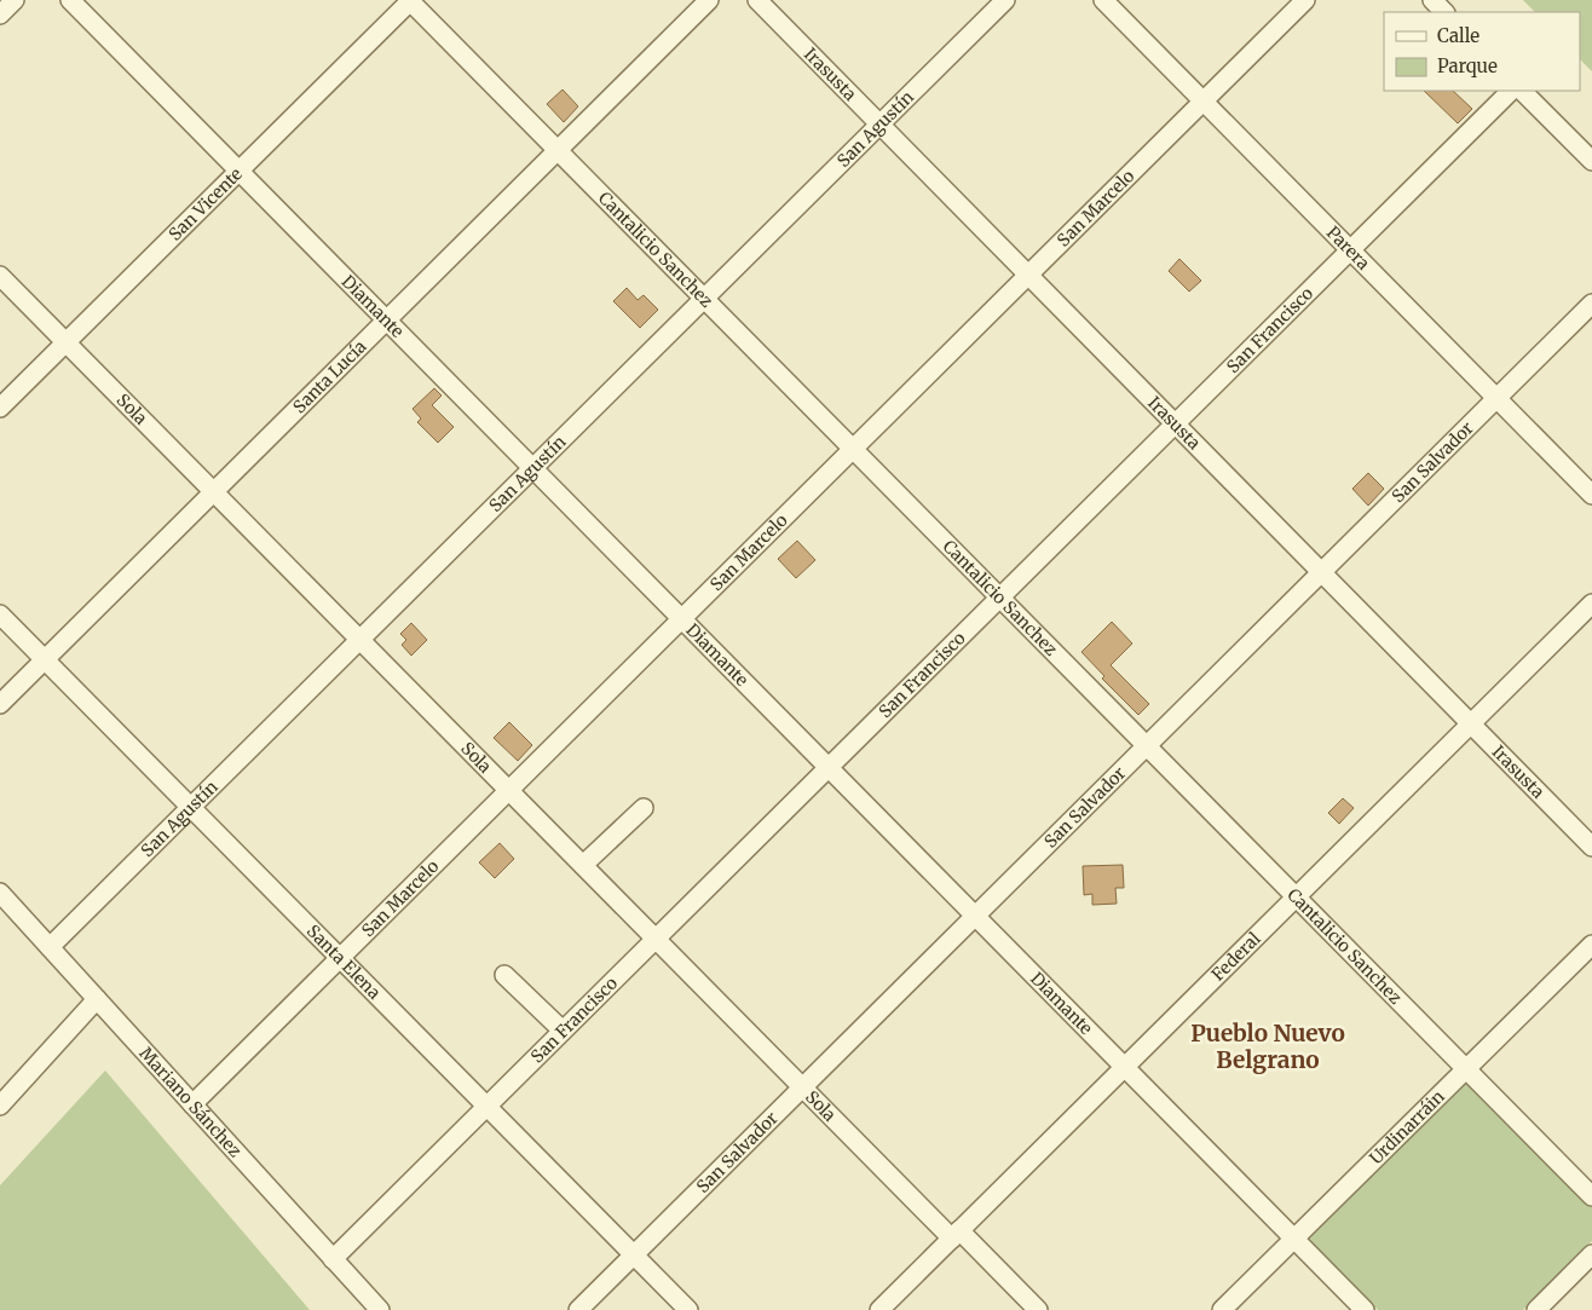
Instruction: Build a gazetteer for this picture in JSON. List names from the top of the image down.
{
  "streets": {
    "street": [
      "Irasusta",
      "San Agustín",
      "San Vicente",
      "San Marcelo",
      "Parera",
      "Cantalicio Sanchez",
      "Diamante",
      "San Francisco",
      "Santa Lucía",
      "Sola",
      "San Salvador",
      "Federal",
      "Santa Elena",
      "Mariano Sánchez",
      "Urdinarráin"
    ]
  },
  "crossings": [
    ["Irasusta", "San Agustín"],
    ["Irasusta", "San Marcelo"],
    ["Irasusta", "San Francisco"],
    ["Irasusta", "San Salvador"],
    ["Irasusta", "Federal"],
    ["San Agustín", "Cantalicio Sanchez"],
    ["San Agustín", "Diamante"],
    ["San Agustín", "Sola"],
    ["San Agustín", "Santa Elena"],
    ["San Agustín", "Mariano Sánchez"],
    ["San Vicente", "Cantalicio Sanchez"],
    ["San Vicente", "Diamante"],
    ["San Vicente", "Sola"],
    ["San Marcelo", "Parera"],
    ["San Marcelo", "Cantalicio Sanchez"],
    ["San Marcelo", "Diamante"],
    ["San Marcelo", "Sola"],
    ["San Marcelo", "Santa Elena"],
    ["San Marcelo", "Mariano Sánchez"],
    ["Parera", "San Francisco"],
    ["Parera", "San Salvador"],
    ["Cantalicio Sanchez", "San Francisco"],
    ["Cantalicio Sanchez", "Santa Lucía"],
    ["Cantalicio Sanchez", "San Salvador"],
    ["Cantalicio Sanchez", "Federal"],
    ["Cantalicio Sanchez", "Urdinarráin"],
    ["Diamante", "San Francisco"],
    ["Diamante", "Santa Lucía"],
    ["Diamante", "San Salvador"],
    ["Diamante", "Federal"],
    ["Diamante", "Urdinarráin"],
    ["San Francisco", "Sola"],
    ["San Francisco", "Santa Elena"],
    ["San Francisco", "Mariano Sánchez"],
    ["Santa Lucía", "Sola"],
    ["Santa Lucía", "Santa Elena"],
    ["Sola", "San Salvador"],
    ["Sola", "Federal"],
    ["San Salvador", "Santa Elena"]
  ],
  "districts": ["Pueblo Nuevo Belgrano"],
  "legend": ["Calle", "Parque"]
}
